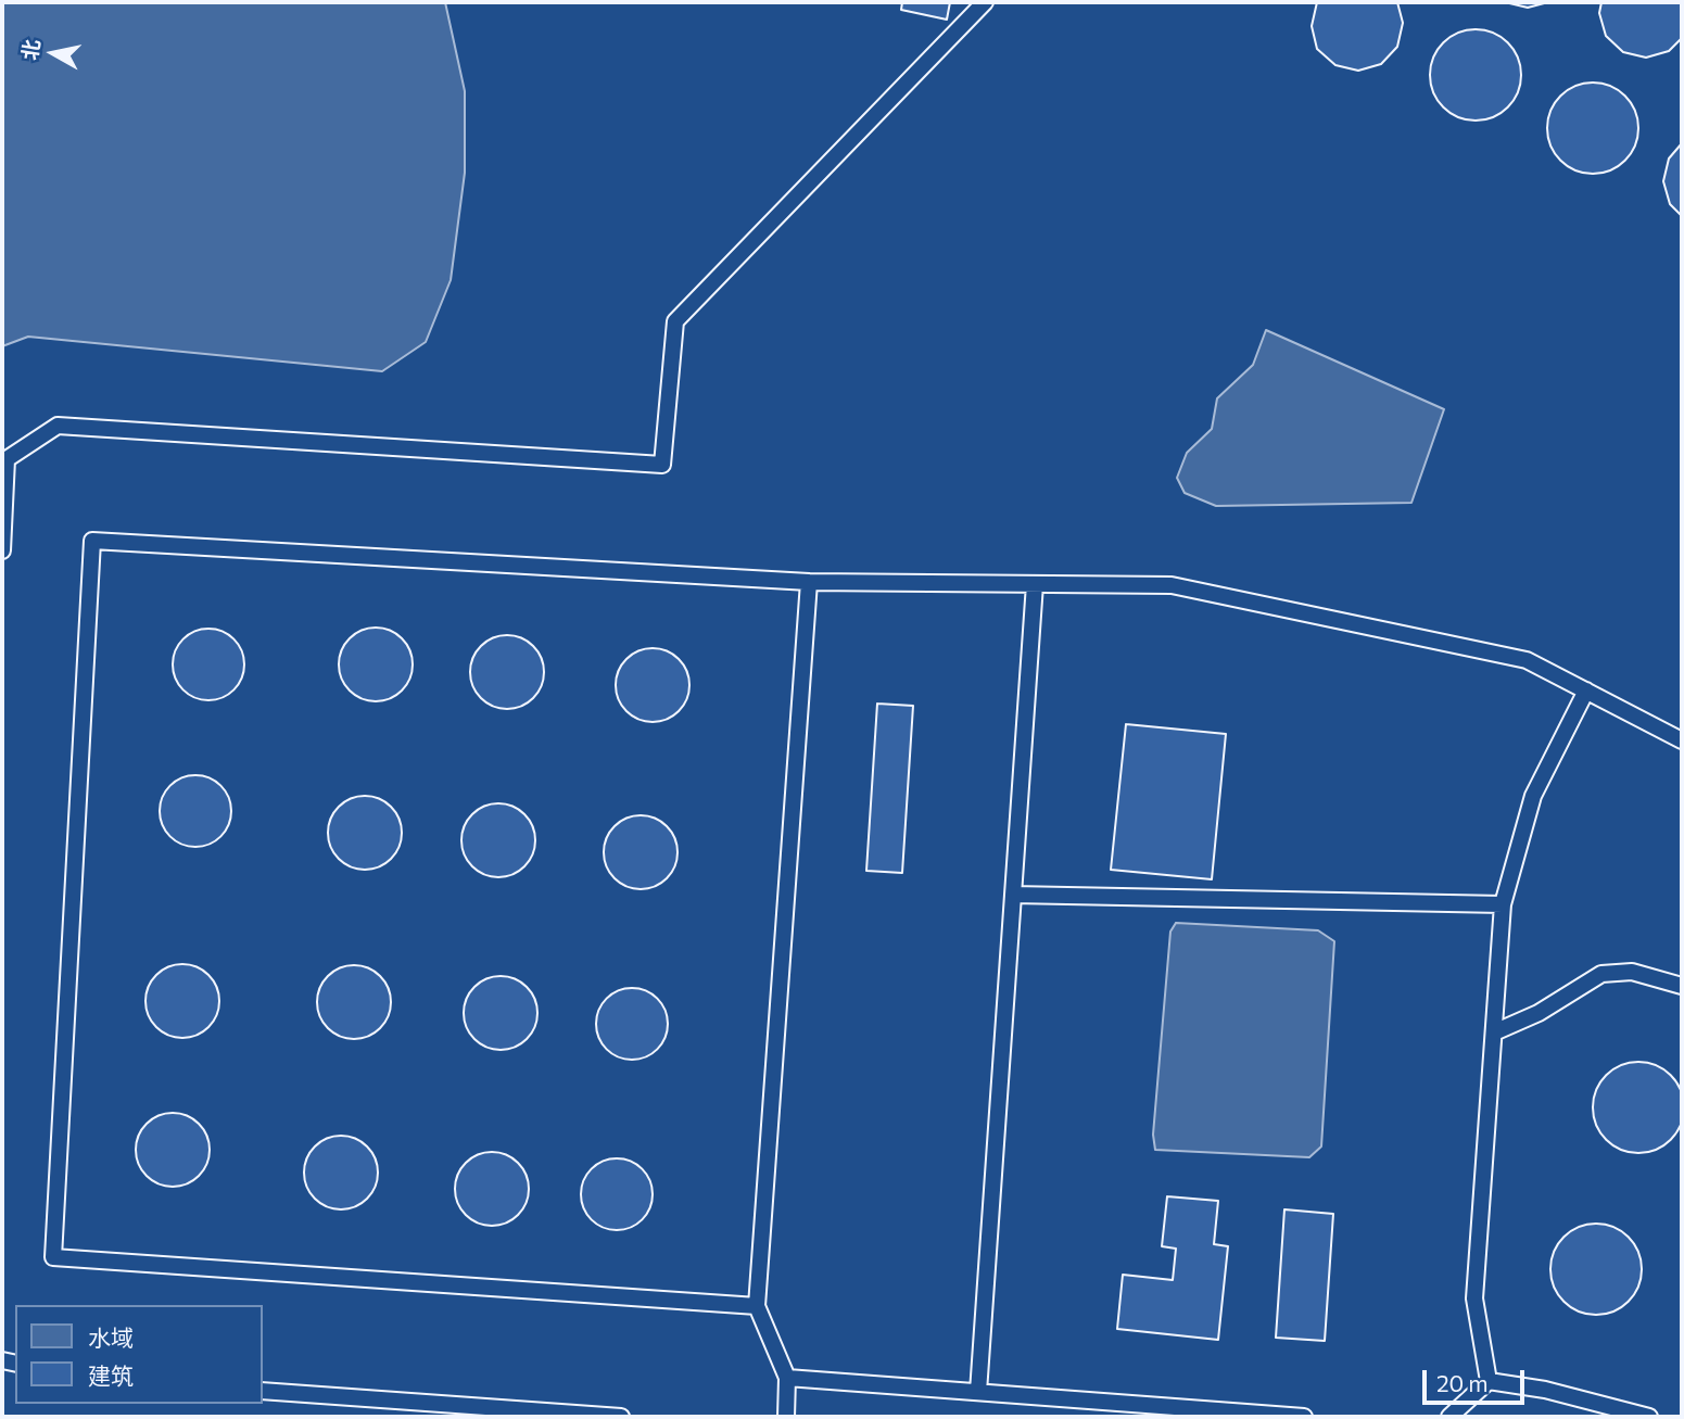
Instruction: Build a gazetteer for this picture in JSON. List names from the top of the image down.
{
  "legend": ["水域", "建筑"],
  "scale_bar": "20 m",
  "north": "left"
}
